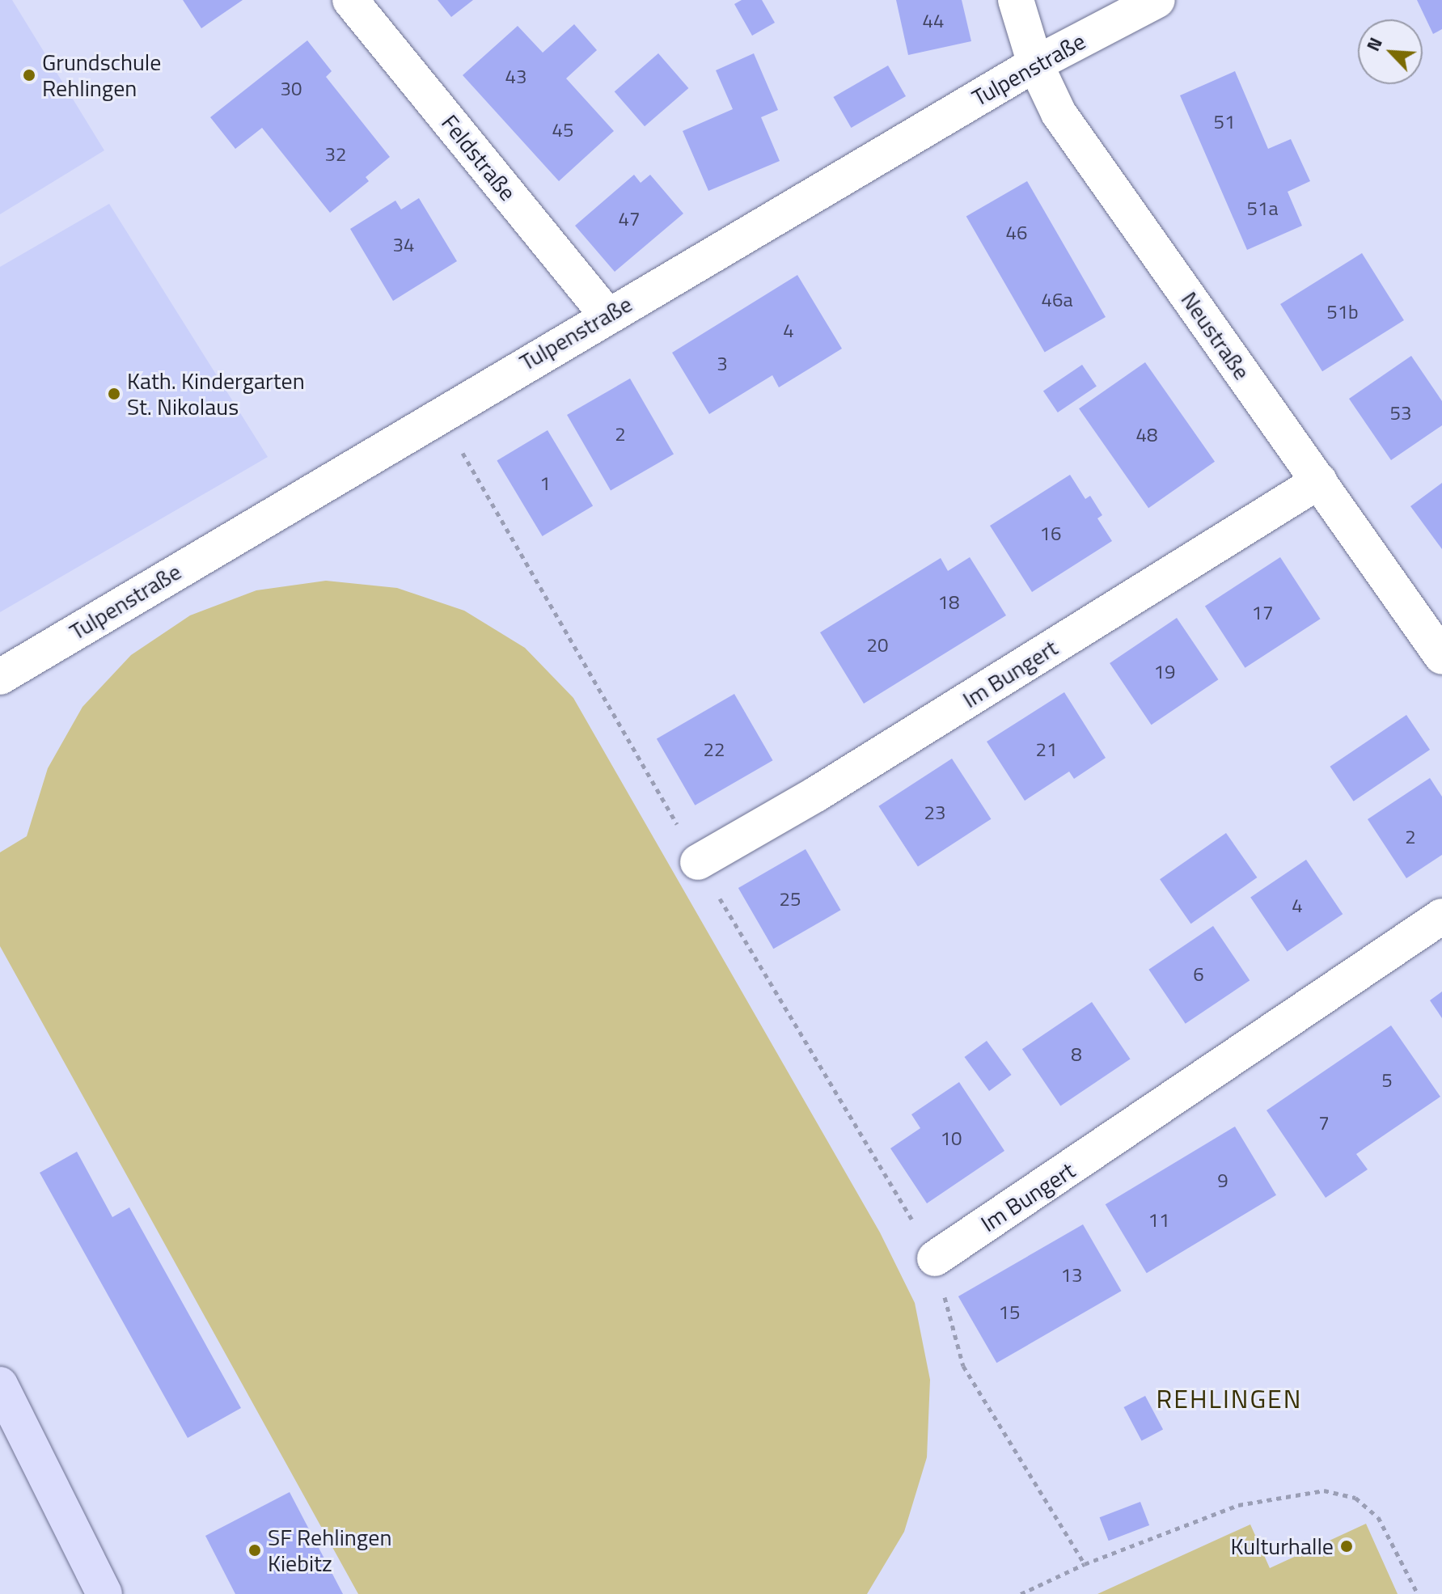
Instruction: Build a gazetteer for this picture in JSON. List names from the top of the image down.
{
  "streets": {
    "street": [
      "Tulpenstraße",
      "Feldstraße",
      "Neustraße",
      "Im Bungert"
    ]
  },
  "crossings": [
    ["Tulpenstraße", "Feldstraße"],
    ["Tulpenstraße", "Neustraße"],
    ["Neustraße", "Im Bungert"]
  ],
  "districts": ["REHLINGEN"],
  "places": [
    "Grundschule Rehlingen",
    "Kath. Kindergarten St. Nikolaus",
    "Kulturhalle",
    "SF Rehlingen Kiebitz"
  ],
  "house_numbers": [
    "44",
    "43",
    "30",
    "51",
    "45",
    "32",
    "51a",
    "47",
    "46",
    "34",
    "46a",
    "51b",
    "4",
    "3",
    "53",
    "2",
    "48",
    "1",
    "16",
    "18",
    "17",
    "20",
    "19",
    "22",
    "21",
    "23",
    "2",
    "25",
    "4",
    "6",
    "8",
    "5",
    "7",
    "10",
    "9",
    "11",
    "13",
    "15"
  ],
  "north": "top left"
}
